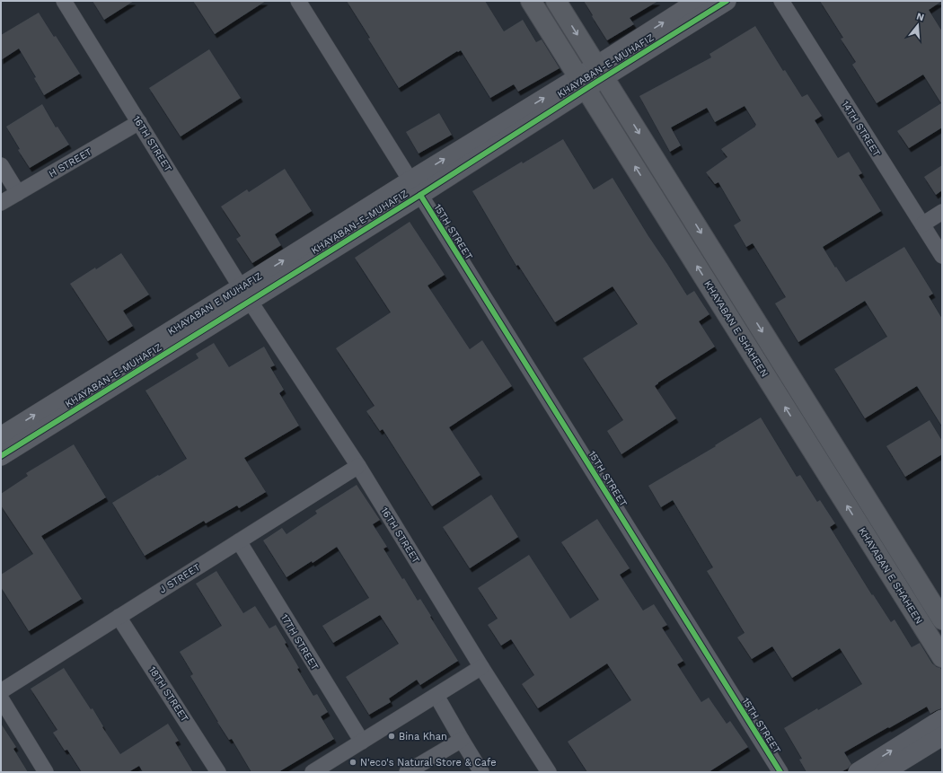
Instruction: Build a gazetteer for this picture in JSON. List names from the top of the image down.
{
  "streets": {
    "main road": ["KHAYABAN E SHAHEEN"],
    "street": [
      "KHAYABAN-E-MUHAFIZ",
      "14TH STREET",
      "16TH STREET",
      "H STREET",
      "15TH STREET",
      "J STREET",
      "17TH STREET",
      "18TH STREET"
    ]
  },
  "crossings": [
    ["KHAYABAN-E-MUHAFIZ", "16TH STREET"],
    ["KHAYABAN-E-MUHAFIZ", "15TH STREET"],
    ["KHAYABAN-E-MUHAFIZ", "KHAYABAN E SHAHEEN"],
    ["16TH STREET", "H STREET"],
    ["16TH STREET", "J STREET"],
    ["J STREET", "17TH STREET"],
    ["J STREET", "18TH STREET"]
  ],
  "places": ["Bina Khan", "N'eco's Natural Store & Cafe"],
  "north": "top"
}
